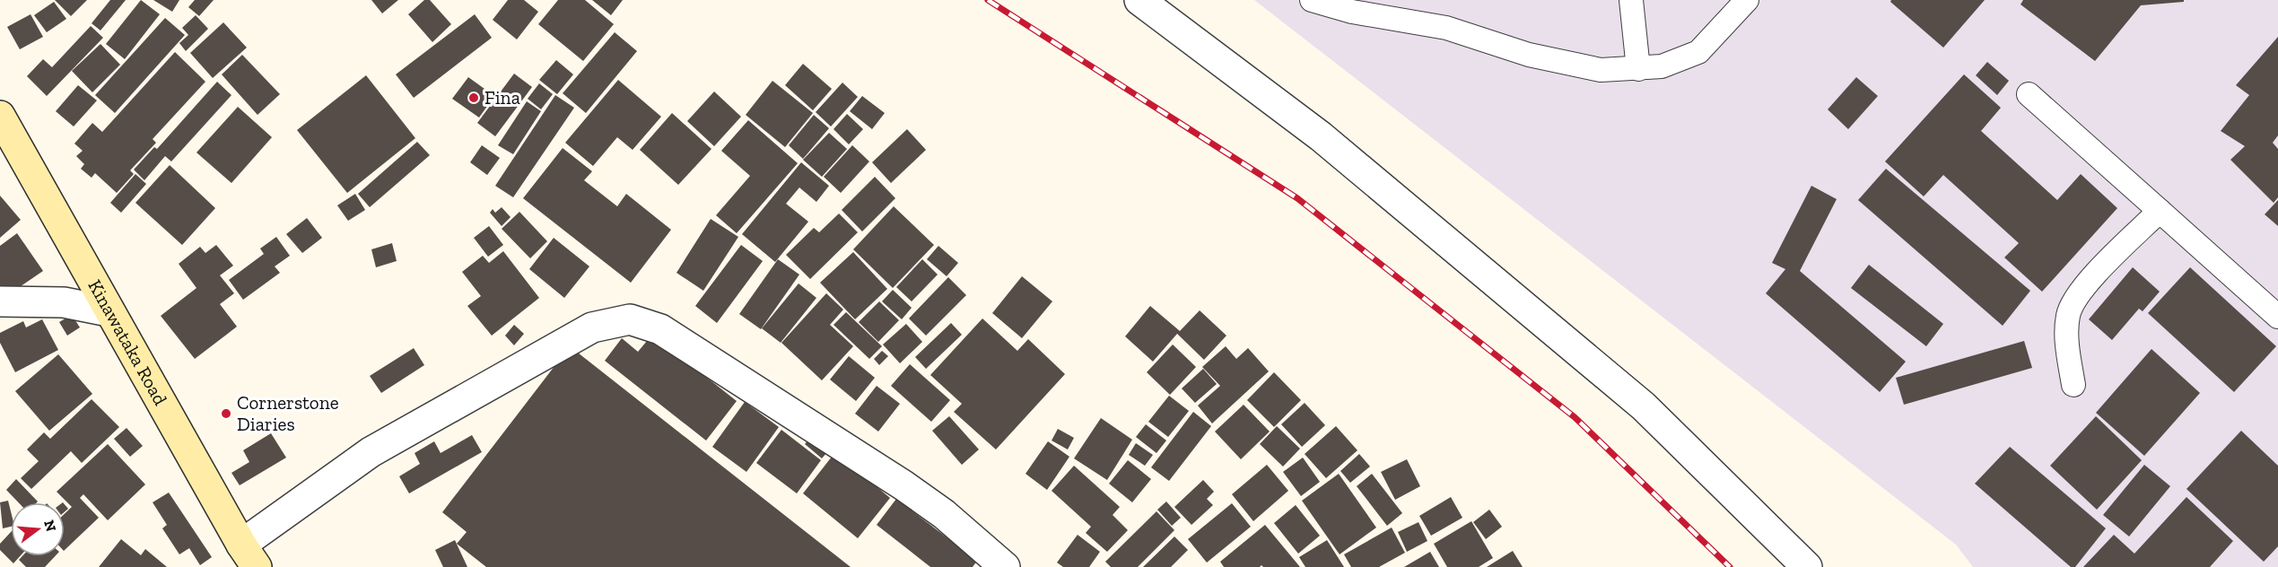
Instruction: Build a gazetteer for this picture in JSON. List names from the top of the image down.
{
  "streets": {
    "street": ["Kinawataka Road"]
  },
  "places": ["Fina", "Cornerstone Diaries"],
  "north": "right"
}
